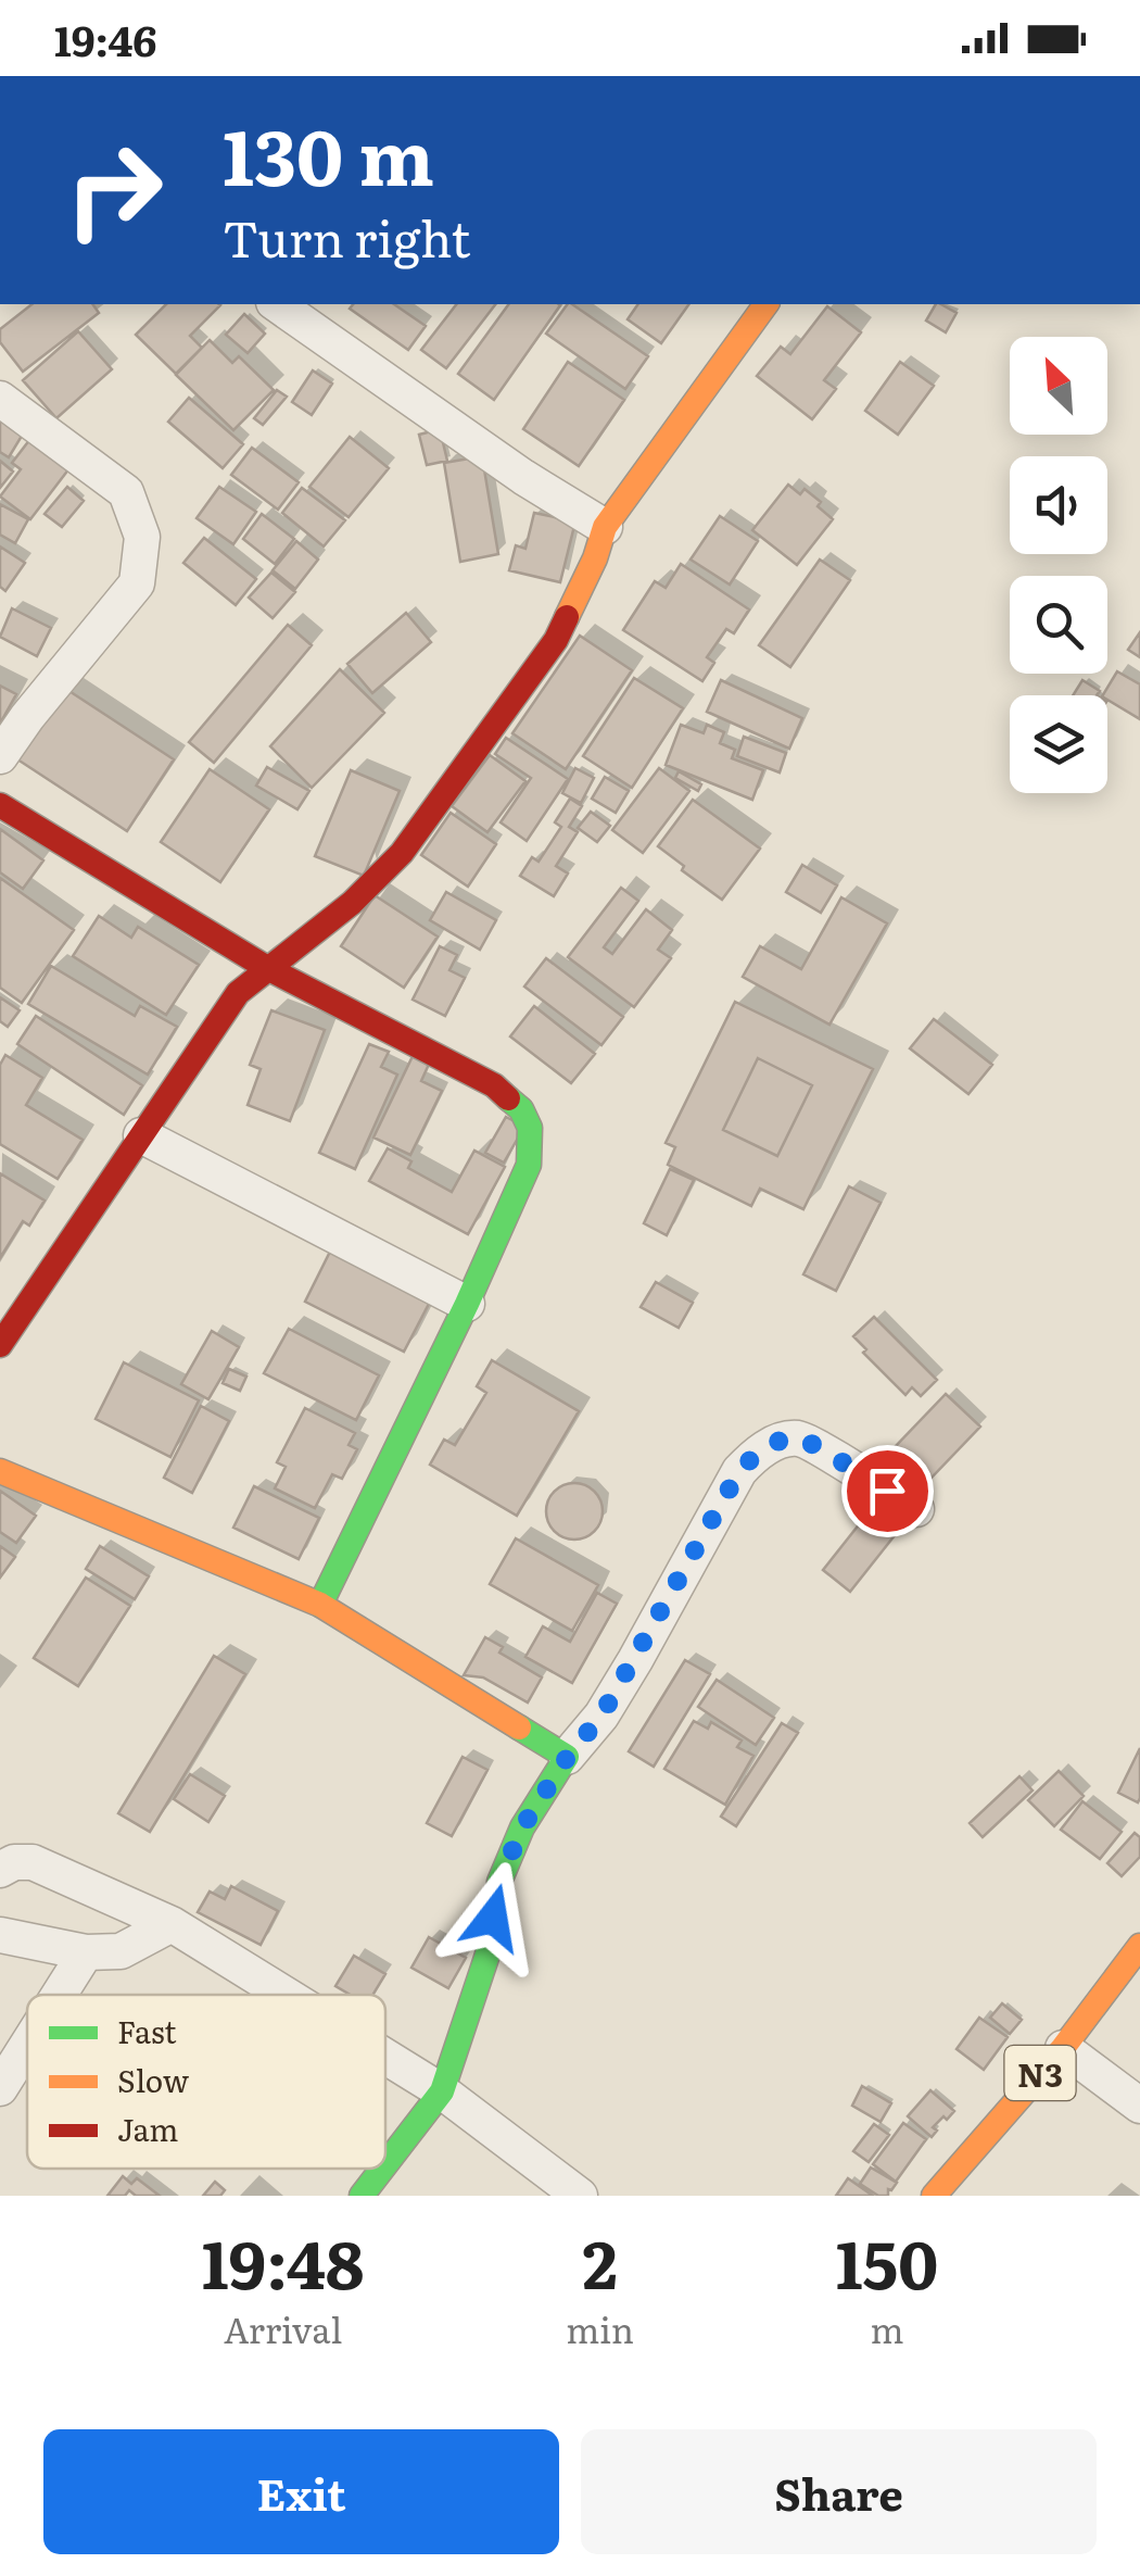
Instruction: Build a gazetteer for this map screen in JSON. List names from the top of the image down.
{
  "streets": {
    "street": ["N3"]
  },
  "legend": ["Fast", "Slow", "Jam"],
  "north": "top left",
  "page": {
    "status": "19:46",
    "turn": ["130 m", "Turn right"],
    "eta": [
      "19:48",
      "Arrival",
      "2",
      "min",
      "150",
      "m"
    ],
    "buttons": ["Exit", "Share"]
  }
}
